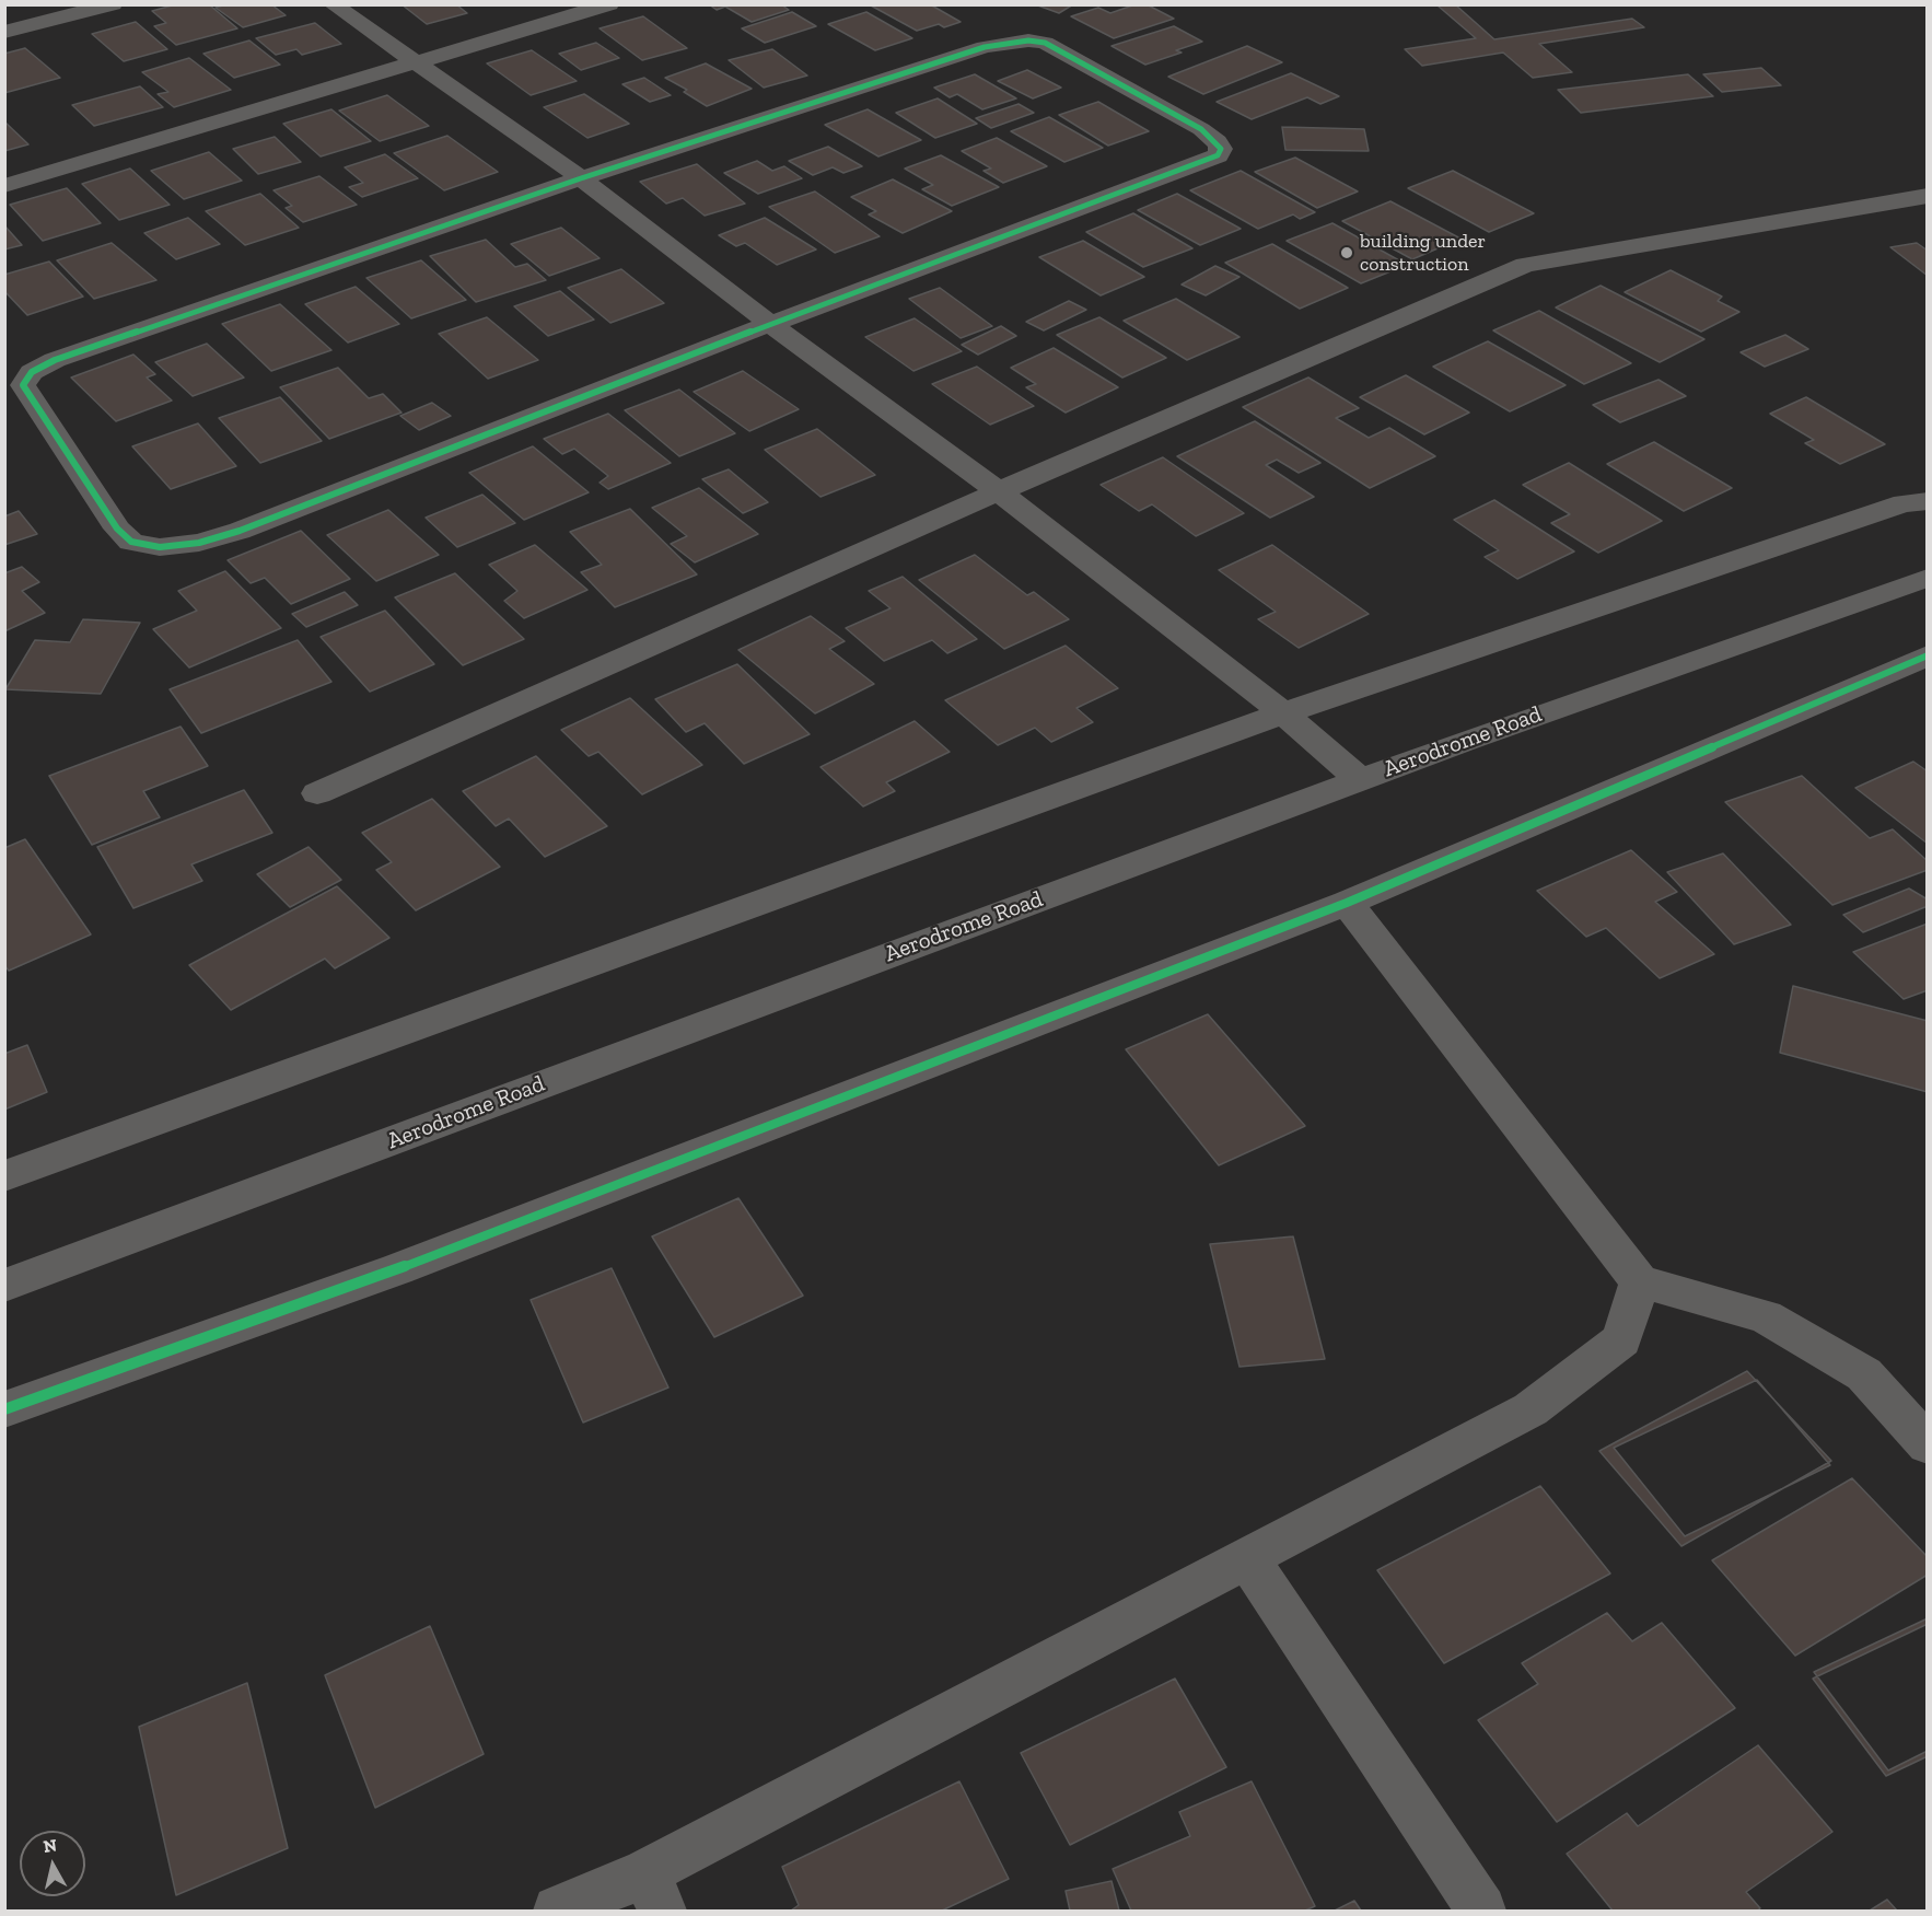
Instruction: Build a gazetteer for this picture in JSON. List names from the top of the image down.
{
  "streets": {
    "street": ["Aerodrome Road"]
  },
  "places": ["building under construction"],
  "north": "top"
}
